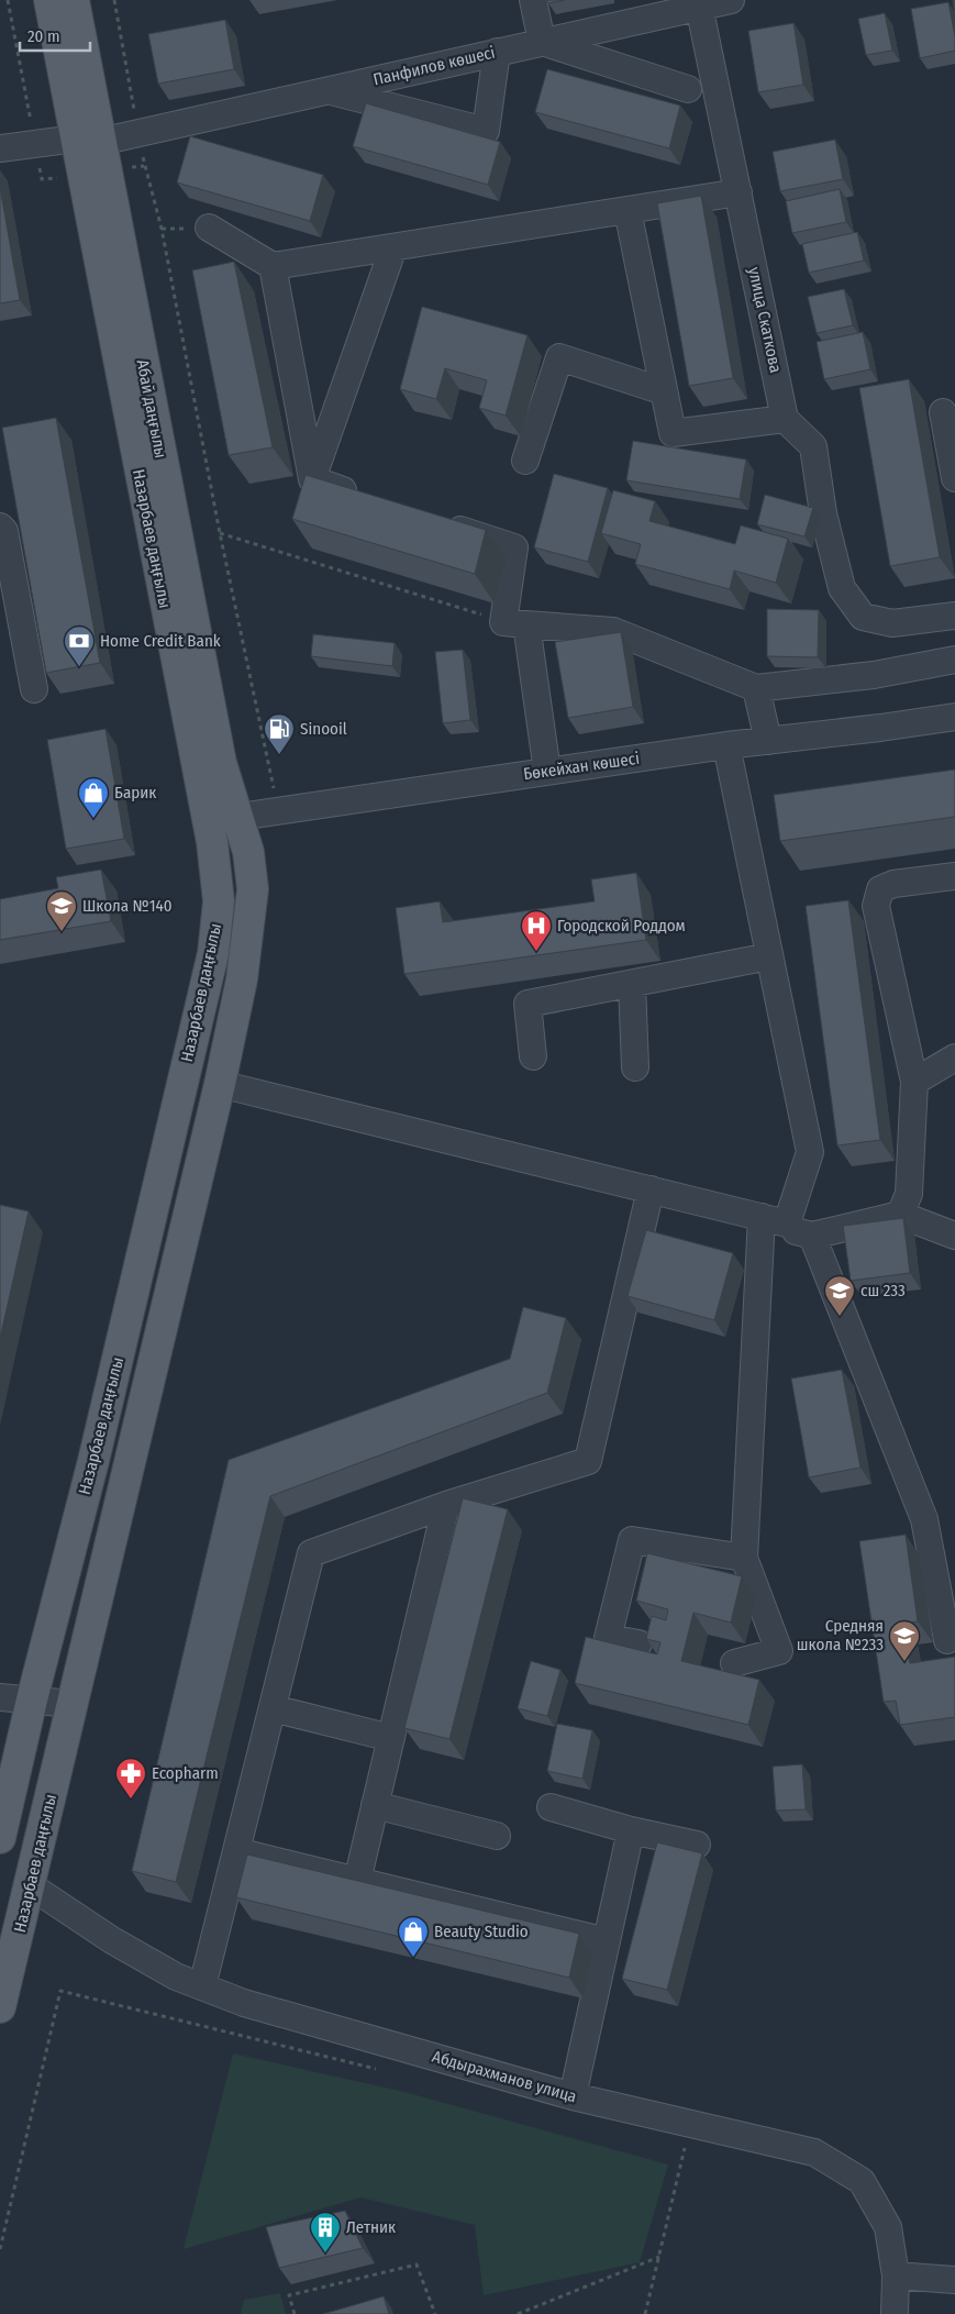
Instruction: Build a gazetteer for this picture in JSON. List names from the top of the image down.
{
  "streets": {
    "main road": ["Абай даңғылы", "Назарбаев даңғылы"],
    "street": [
      "Панфилов көшесі",
      "улица Скаткова",
      "Бөкейхан көшесі",
      "Абдырахманов улица"
    ]
  },
  "crossings": [
    ["Панфилов көшесі", "улица Скаткова"],
    ["Панфилов көшесі", "Абай даңғылы"],
    ["Панфилов көшесі", "Назарбаев даңғылы"],
    ["Абай даңғылы", "Назарбаев даңғылы"],
    ["Абай даңғылы", "Бөкейхан көшесі"],
    ["Назарбаев даңғылы", "Бөкейхан көшесі"],
    ["Назарбаев даңғылы", "Абдырахманов улица"]
  ],
  "places": {
    "bank": ["Home Credit Bank"],
    "fuel station": ["Sinooil"],
    "shop": ["Барик", "Beauty Studio"],
    "school or university": ["Школа №140", "сш 233", "Средняя школа №233"],
    "hospital": ["Городской Роддом"],
    "pharmacy": ["Ecopharm"],
    "building": ["Летник"]
  },
  "scale_bar": "20 m"
}
